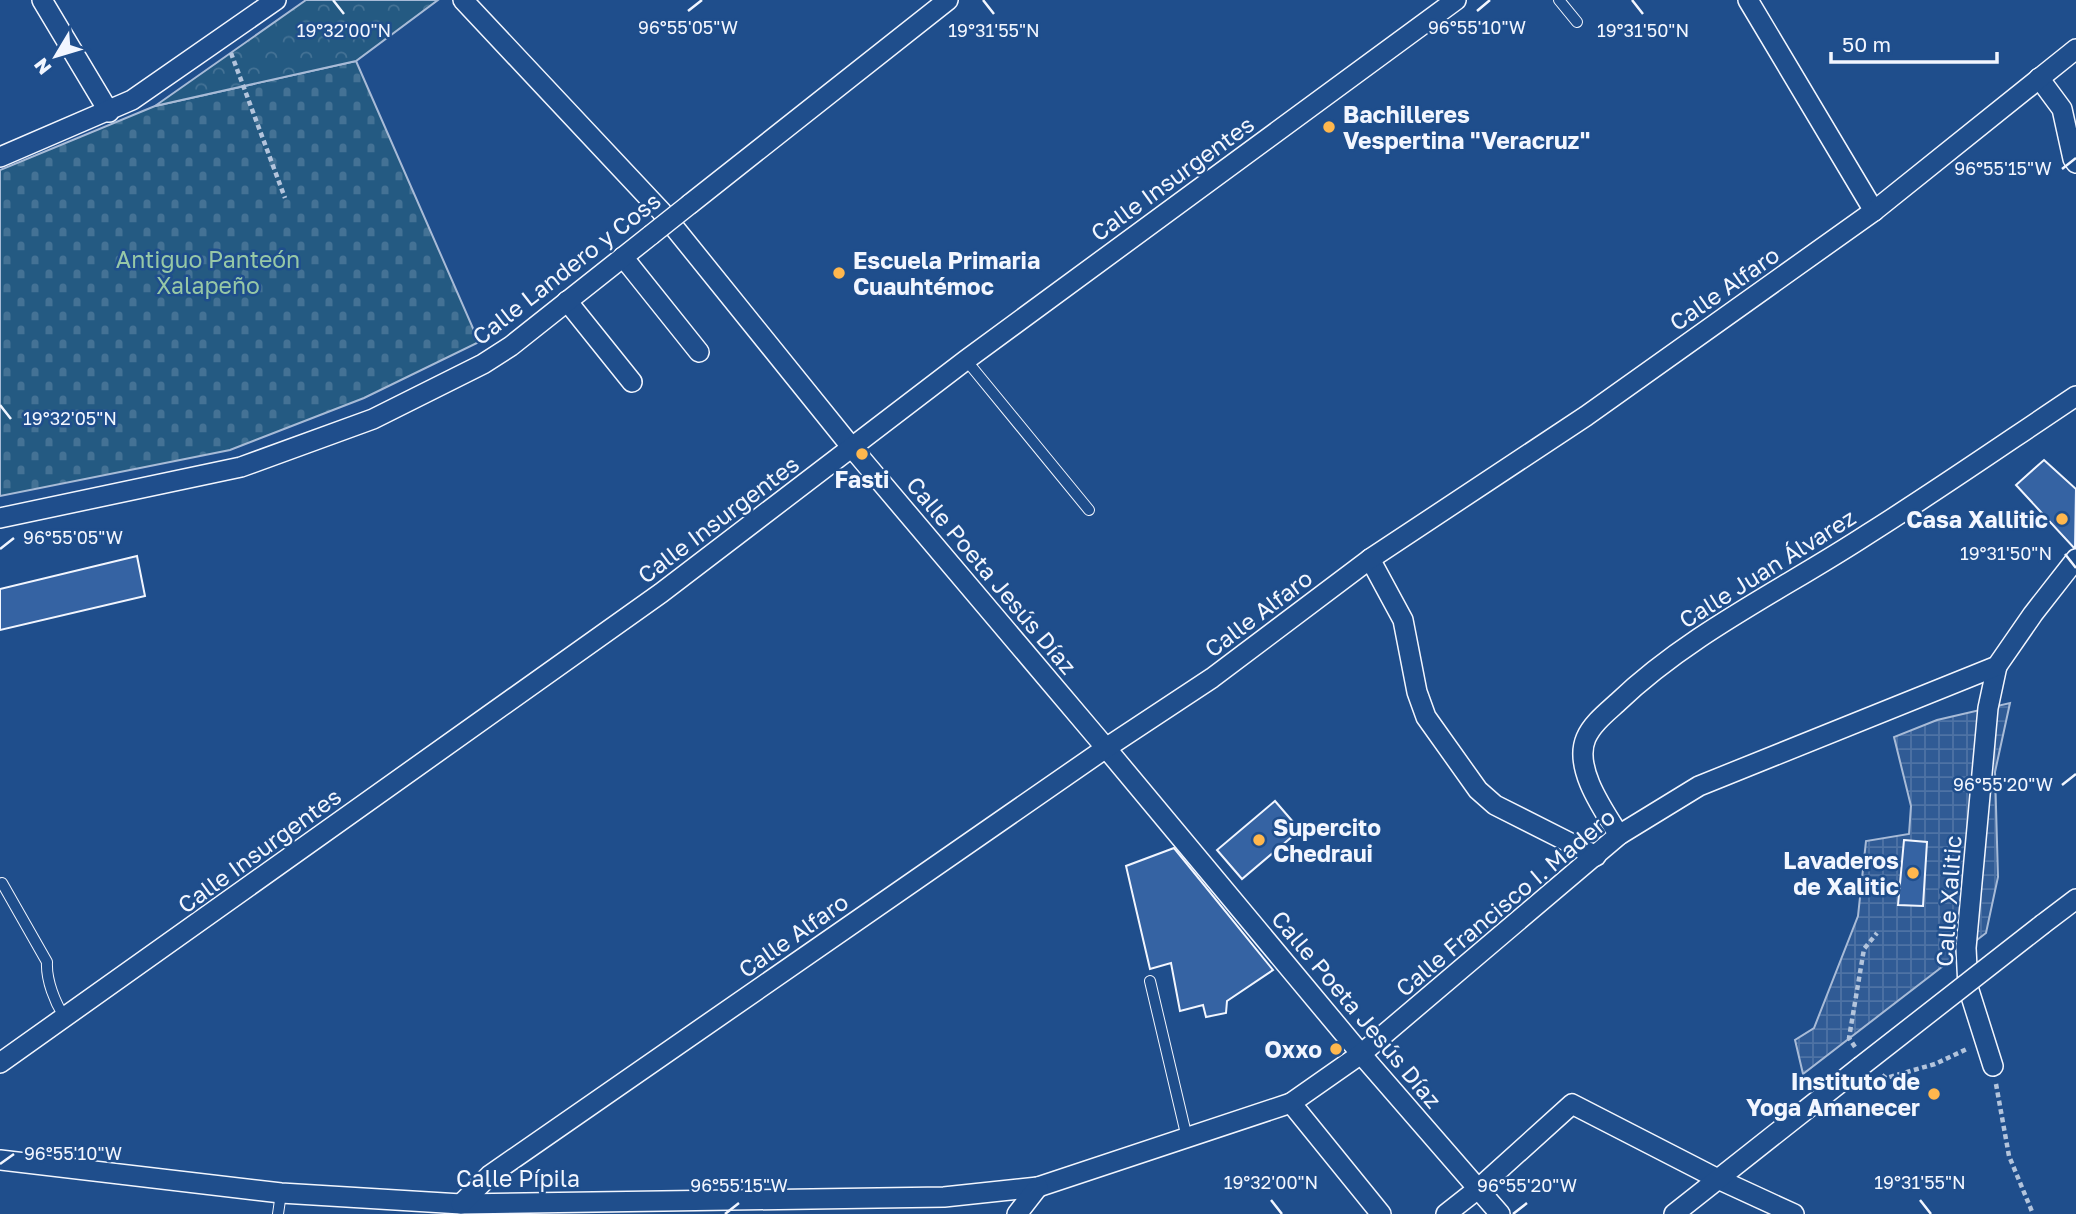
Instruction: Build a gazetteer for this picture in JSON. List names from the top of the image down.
{
  "streets": {
    "street": [
      "Calle Insurgentes",
      "Calle Landero y Coss",
      "Calle Alfaro",
      "Calle Juan Álvarez",
      "Calle Poeta Jesús Díaz",
      "Calle Xalitic",
      "Calle Francisco I. Madero",
      "Calle Pípila"
    ]
  },
  "crossings": [
    ["Calle Insurgentes", "Calle Poeta Jesús Díaz"],
    ["Calle Alfaro", "Calle Poeta Jesús Díaz"],
    ["Calle Alfaro", "Calle Pípila"],
    ["Calle Juan Álvarez", "Calle Francisco I. Madero"],
    ["Calle Poeta Jesús Díaz", "Calle Francisco I. Madero"],
    ["Calle Xalitic", "Calle Francisco I. Madero"],
    ["Calle Francisco I. Madero", "Calle Pípila"]
  ],
  "parks": ["Antiguo Panteón Xalapeño"],
  "places": [
    "Bachilleres Vespertina \"Veracruz\"",
    "Escuela Primaria Cuauhtémoc",
    "Fasti",
    "Casa Xallitic",
    "Supercito Chedraui",
    "Lavaderos de Xalitic",
    "Oxxo",
    "Instituto de Yoga Amanecer"
  ],
  "scale_bar": "50 m",
  "north": "bottom left",
  "coordinates": [
    "96°55'05\"W",
    "96°55'10\"W",
    "19°32'00\"N",
    "19°31'55\"N",
    "19°31'50\"N",
    "96°55'15\"W",
    "19°32'05\"N",
    "96°55'20\"W"
  ]
}
